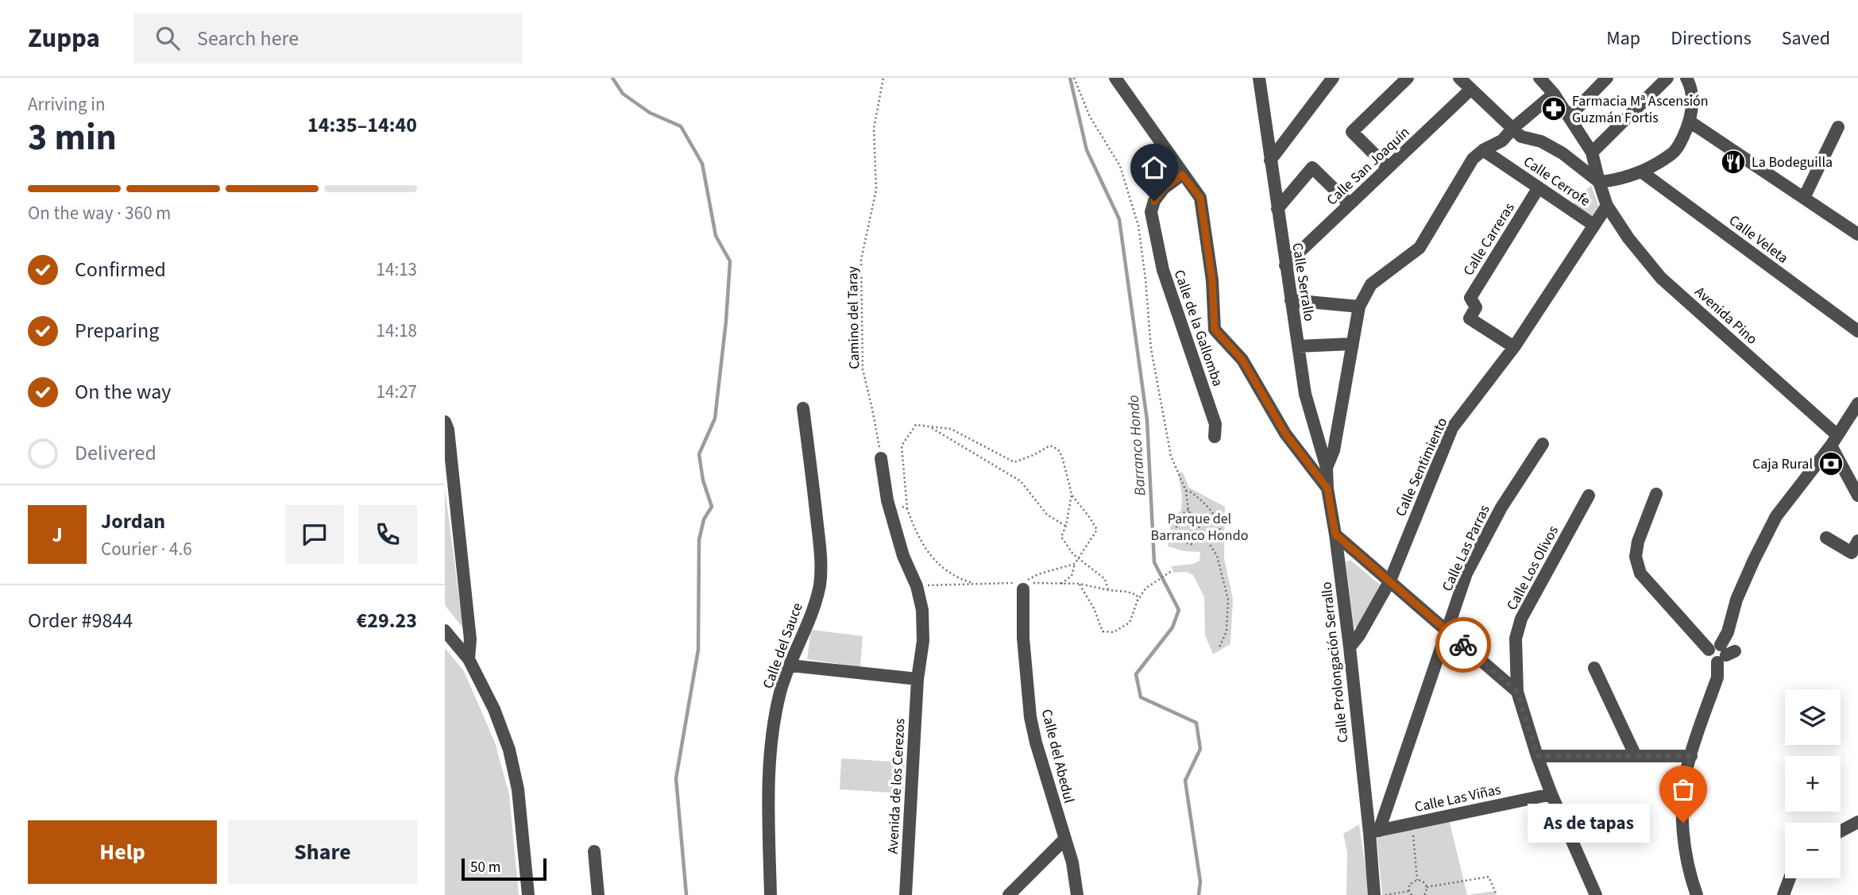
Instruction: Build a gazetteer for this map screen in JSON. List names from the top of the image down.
{
  "streets": {
    "street": [
      "Calle San Joaquín",
      "Calle Cerrofe",
      "Calle Carreras",
      "Calle Veleta",
      "Calle Serrallo",
      "Avenida Pino",
      "Calle de la Gallomba",
      "Calle Sentimiento",
      "Calle Las Parras",
      "Calle Los Olivos",
      "Calle del Sauce",
      "Calle Prolongación Serrallo",
      "Calle del Abedul",
      "Avenida de los Cerezos",
      "Calle Las Viñas"
    ],
    "path": ["Camino del Taray"]
  },
  "crossings": [
    ["Calle San Joaquín", "Calle Serrallo"],
    ["Calle Cerrofe", "Calle Carreras"],
    ["Calle Cerrofe", "Avenida Pino"],
    ["Calle Cerrofe", "Calle Sentimiento"],
    ["Calle Carreras", "Calle Sentimiento"],
    ["Calle Serrallo", "Calle Prolongación Serrallo"],
    ["Camino del Taray", "Avenida de los Cerezos"],
    ["Calle Sentimiento", "Calle Prolongación Serrallo"],
    ["Calle Las Parras", "Calle Prolongación Serrallo"],
    ["Calle Las Parras", "Calle Las Viñas"],
    ["Calle Los Olivos", "Calle Las Viñas"],
    ["Calle Prolongación Serrallo", "Calle Las Viñas"]
  ],
  "water": ["Barranco Hondo"],
  "parks": ["Parque del Barranco Hondo"],
  "places": {
    "pharmacy": ["Farmacia Mª Ascensión Guzmán Fortis"],
    "restaurant": ["La Bodeguilla"],
    "bank": ["Caja Rural"],
    "other": ["As de tapas"]
  },
  "scale_bar": "50 m",
  "page": {
    "header": "Zuppa",
    "search": "Search here",
    "nav": ["Map", "Directions", "Saved"],
    "heading": ["3 min", "Arriving in", "14:35–14:40"],
    "panel": [
      "Jordan",
      "Courier · 4.6",
      "Order #9844",
      "€29.23"
    ],
    "bar": "On the way · 360 m",
    "list": [
      ["Confirmed", "14:13"],
      ["Preparing", "14:18"],
      ["On the way", "14:27"],
      "Delivered"
    ],
    "round": "J",
    "map_buttons": ["+", "−"],
    "bubble": "As de tapas",
    "buttons": ["Help", "Share"],
    "scale": "50 m"
  }
}
